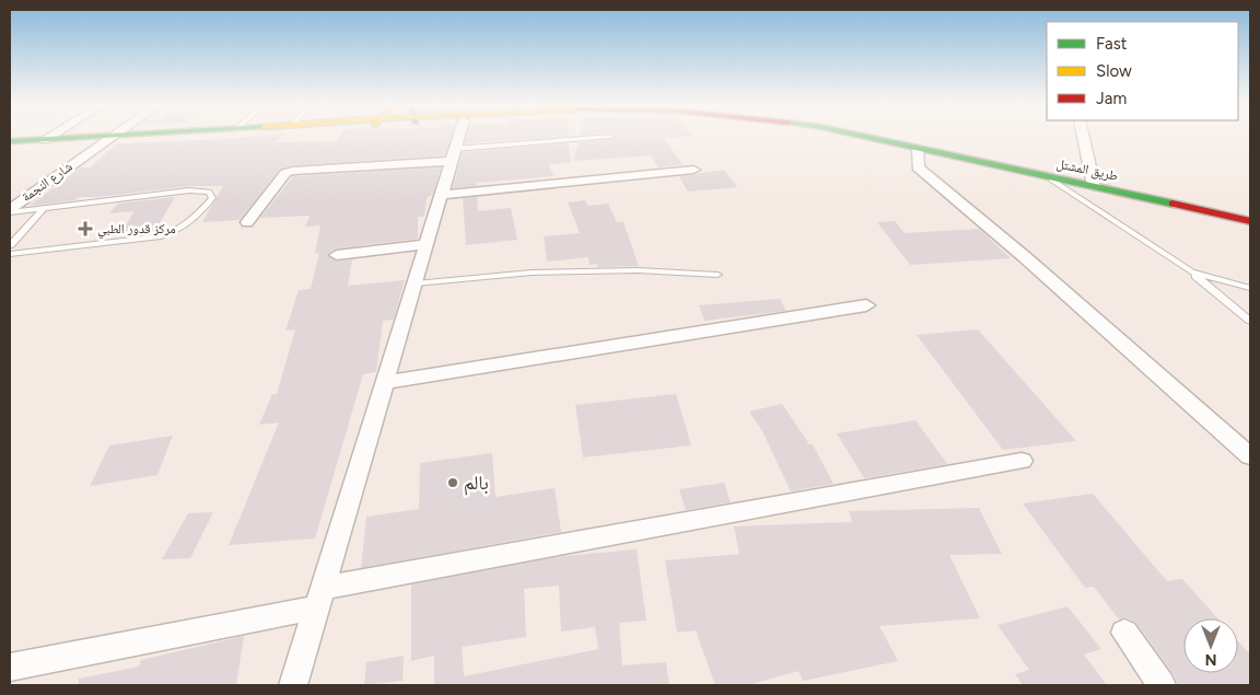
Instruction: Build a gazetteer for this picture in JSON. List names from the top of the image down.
{
  "streets": {
    "main road": ["طريق المشتل"],
    "street": ["شارع النجمة"]
  },
  "crossings": [
    ["طريق المشتل", "شارع النجمة"]
  ],
  "places": {
    "health": ["مركز قدور الطبي"],
    "other": ["بالم"]
  },
  "legend": ["Fast", "Slow", "Jam"],
  "north": "bottom"
}
